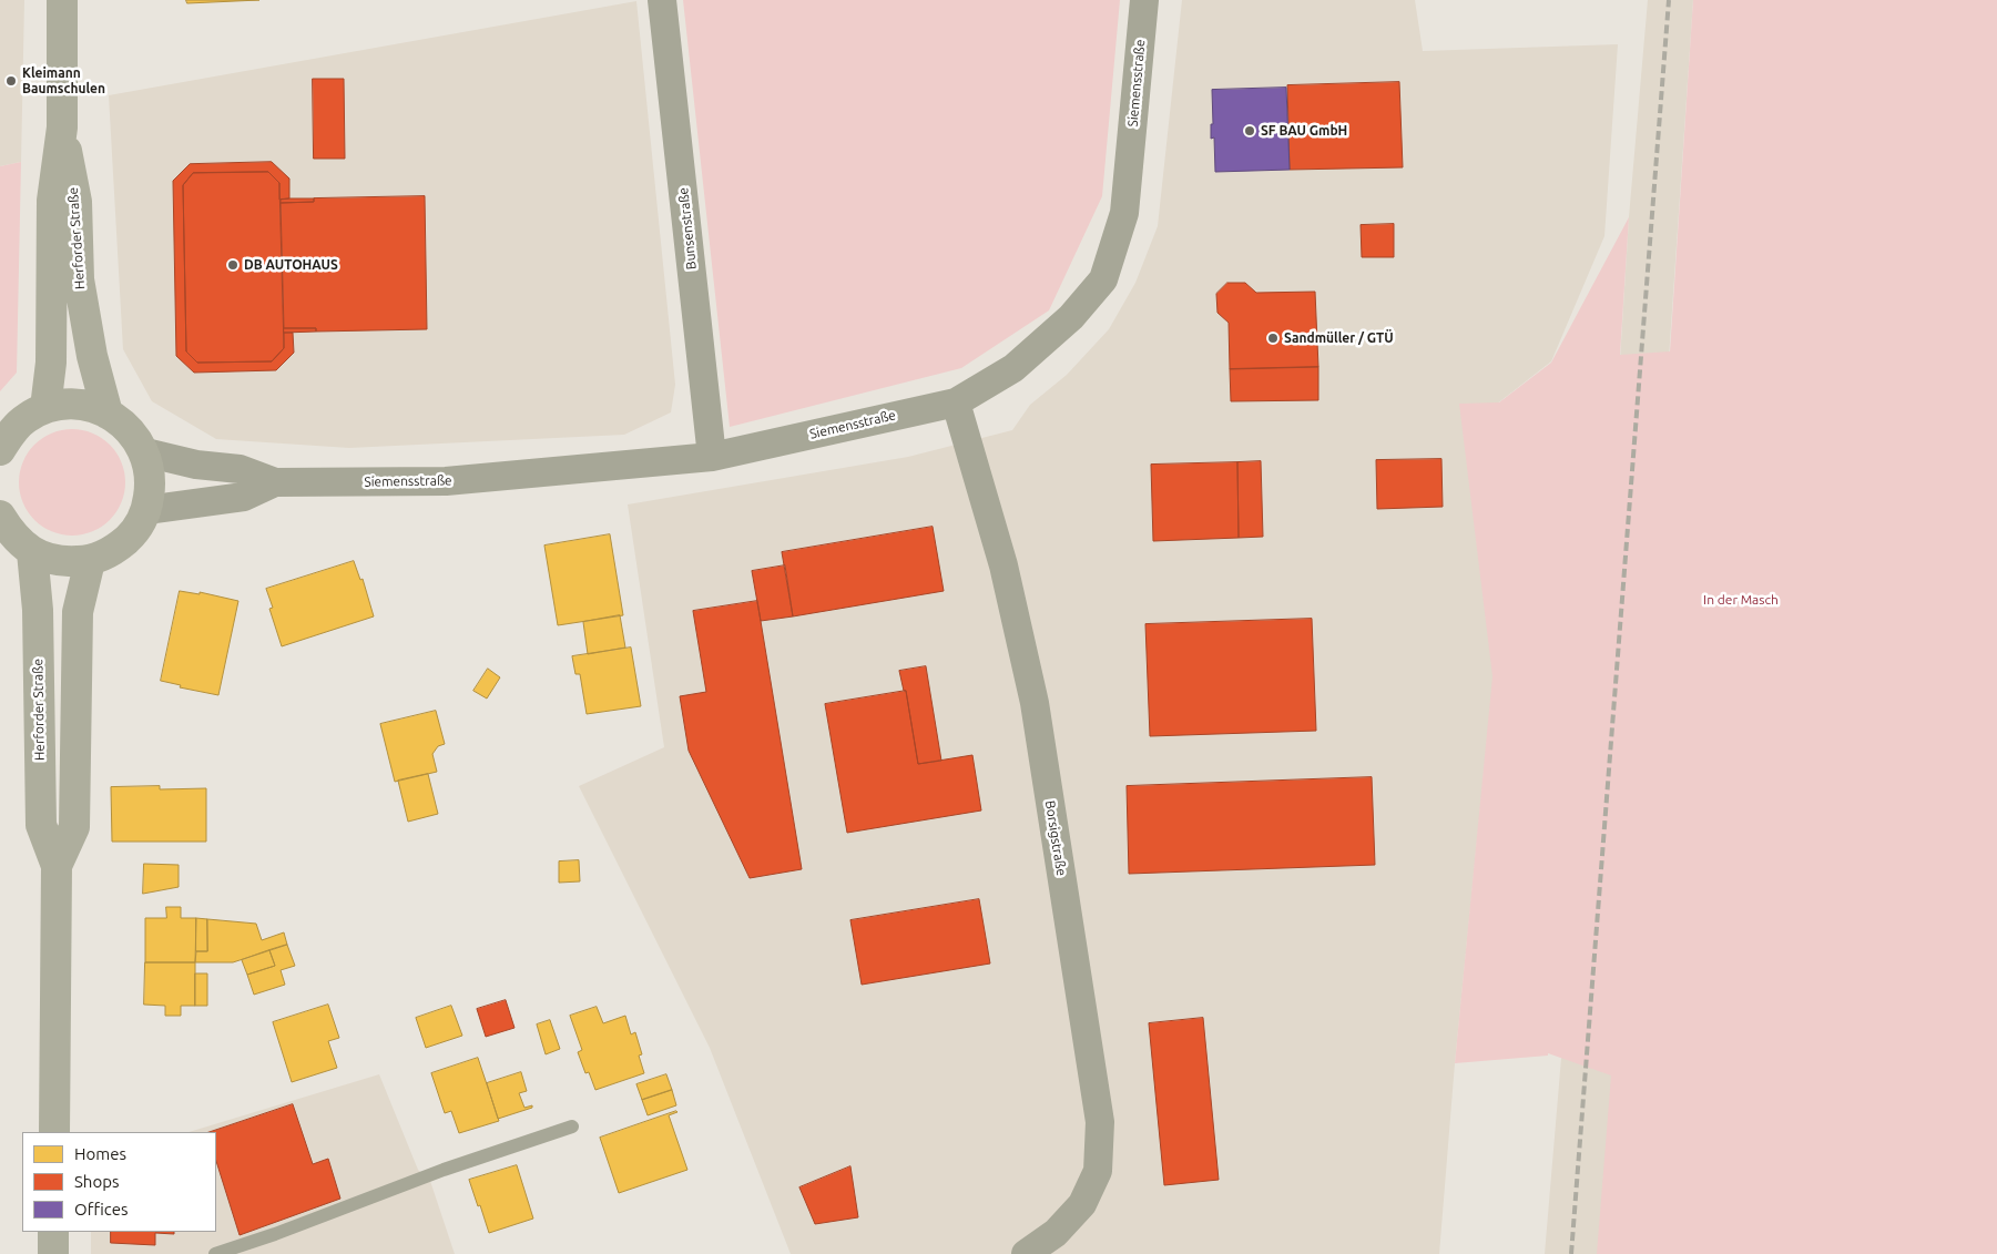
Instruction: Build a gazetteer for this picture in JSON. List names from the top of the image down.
{
  "streets": {
    "main road": ["Herforder Straße"],
    "street": ["Siemensstraße", "Bunsenstraße", "Borsigstraße"]
  },
  "crossings": [
    ["Siemensstraße", "Bunsenstraße"],
    ["Siemensstraße", "Borsigstraße"]
  ],
  "parks": ["In der Masch"],
  "places": [
    "Kleimann Baumschulen",
    "SF BAU GmbH",
    "DB AUTOHAUS",
    "Sandmüller / GTÜ"
  ],
  "legend": ["Homes", "Shops", "Offices"]
}
